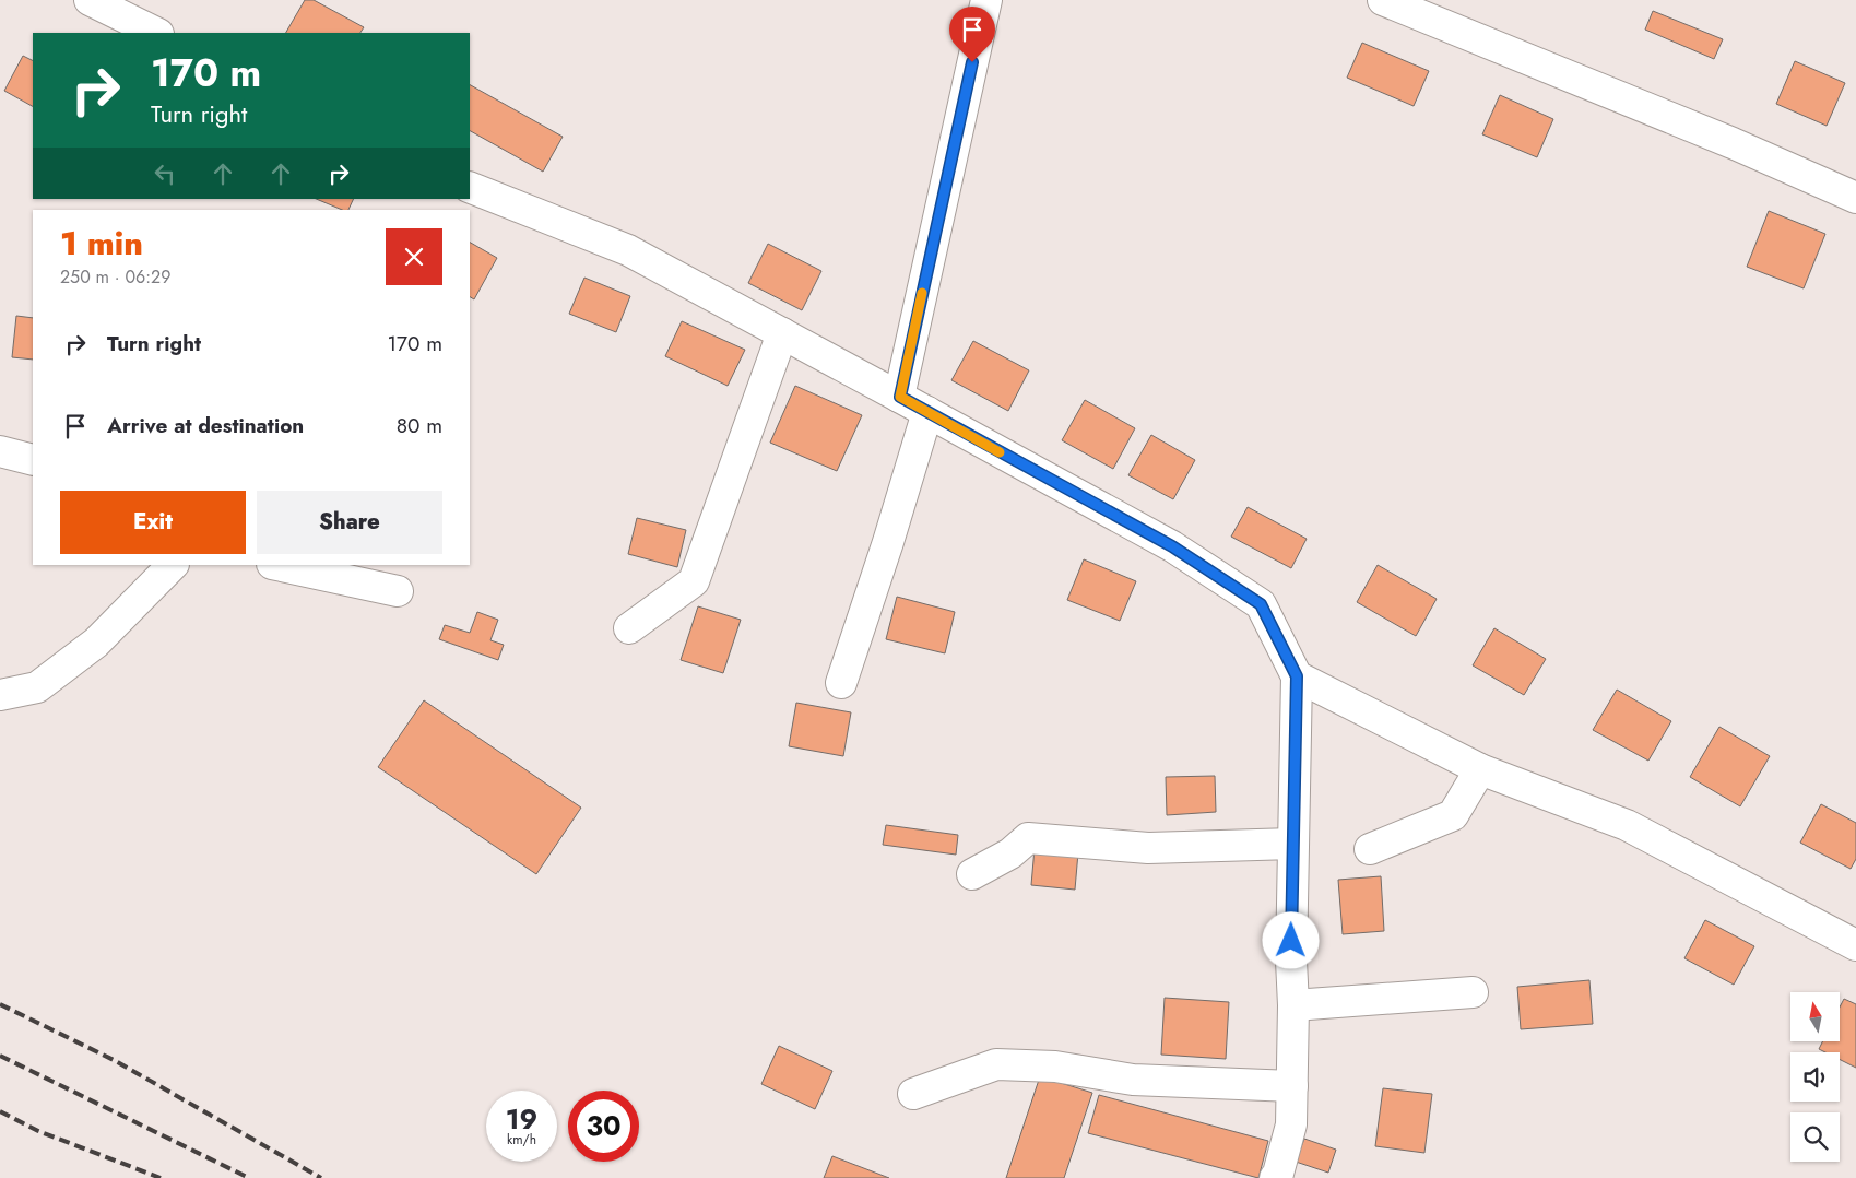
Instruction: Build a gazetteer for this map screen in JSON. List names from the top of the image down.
{
  "north": "top",
  "page": {
    "turn": ["170 m", "Turn right"],
    "heading": ["1 min", "250 m · 06:29"],
    "list": [
      {
        "name": "Turn right",
        "value": "170 m"
      },
      {
        "name": "Arrive at destination",
        "value": "80 m"
      }
    ],
    "buttons": ["Exit", "Share"],
    "speed": "19 km/h",
    "limit": "30"
  }
}
